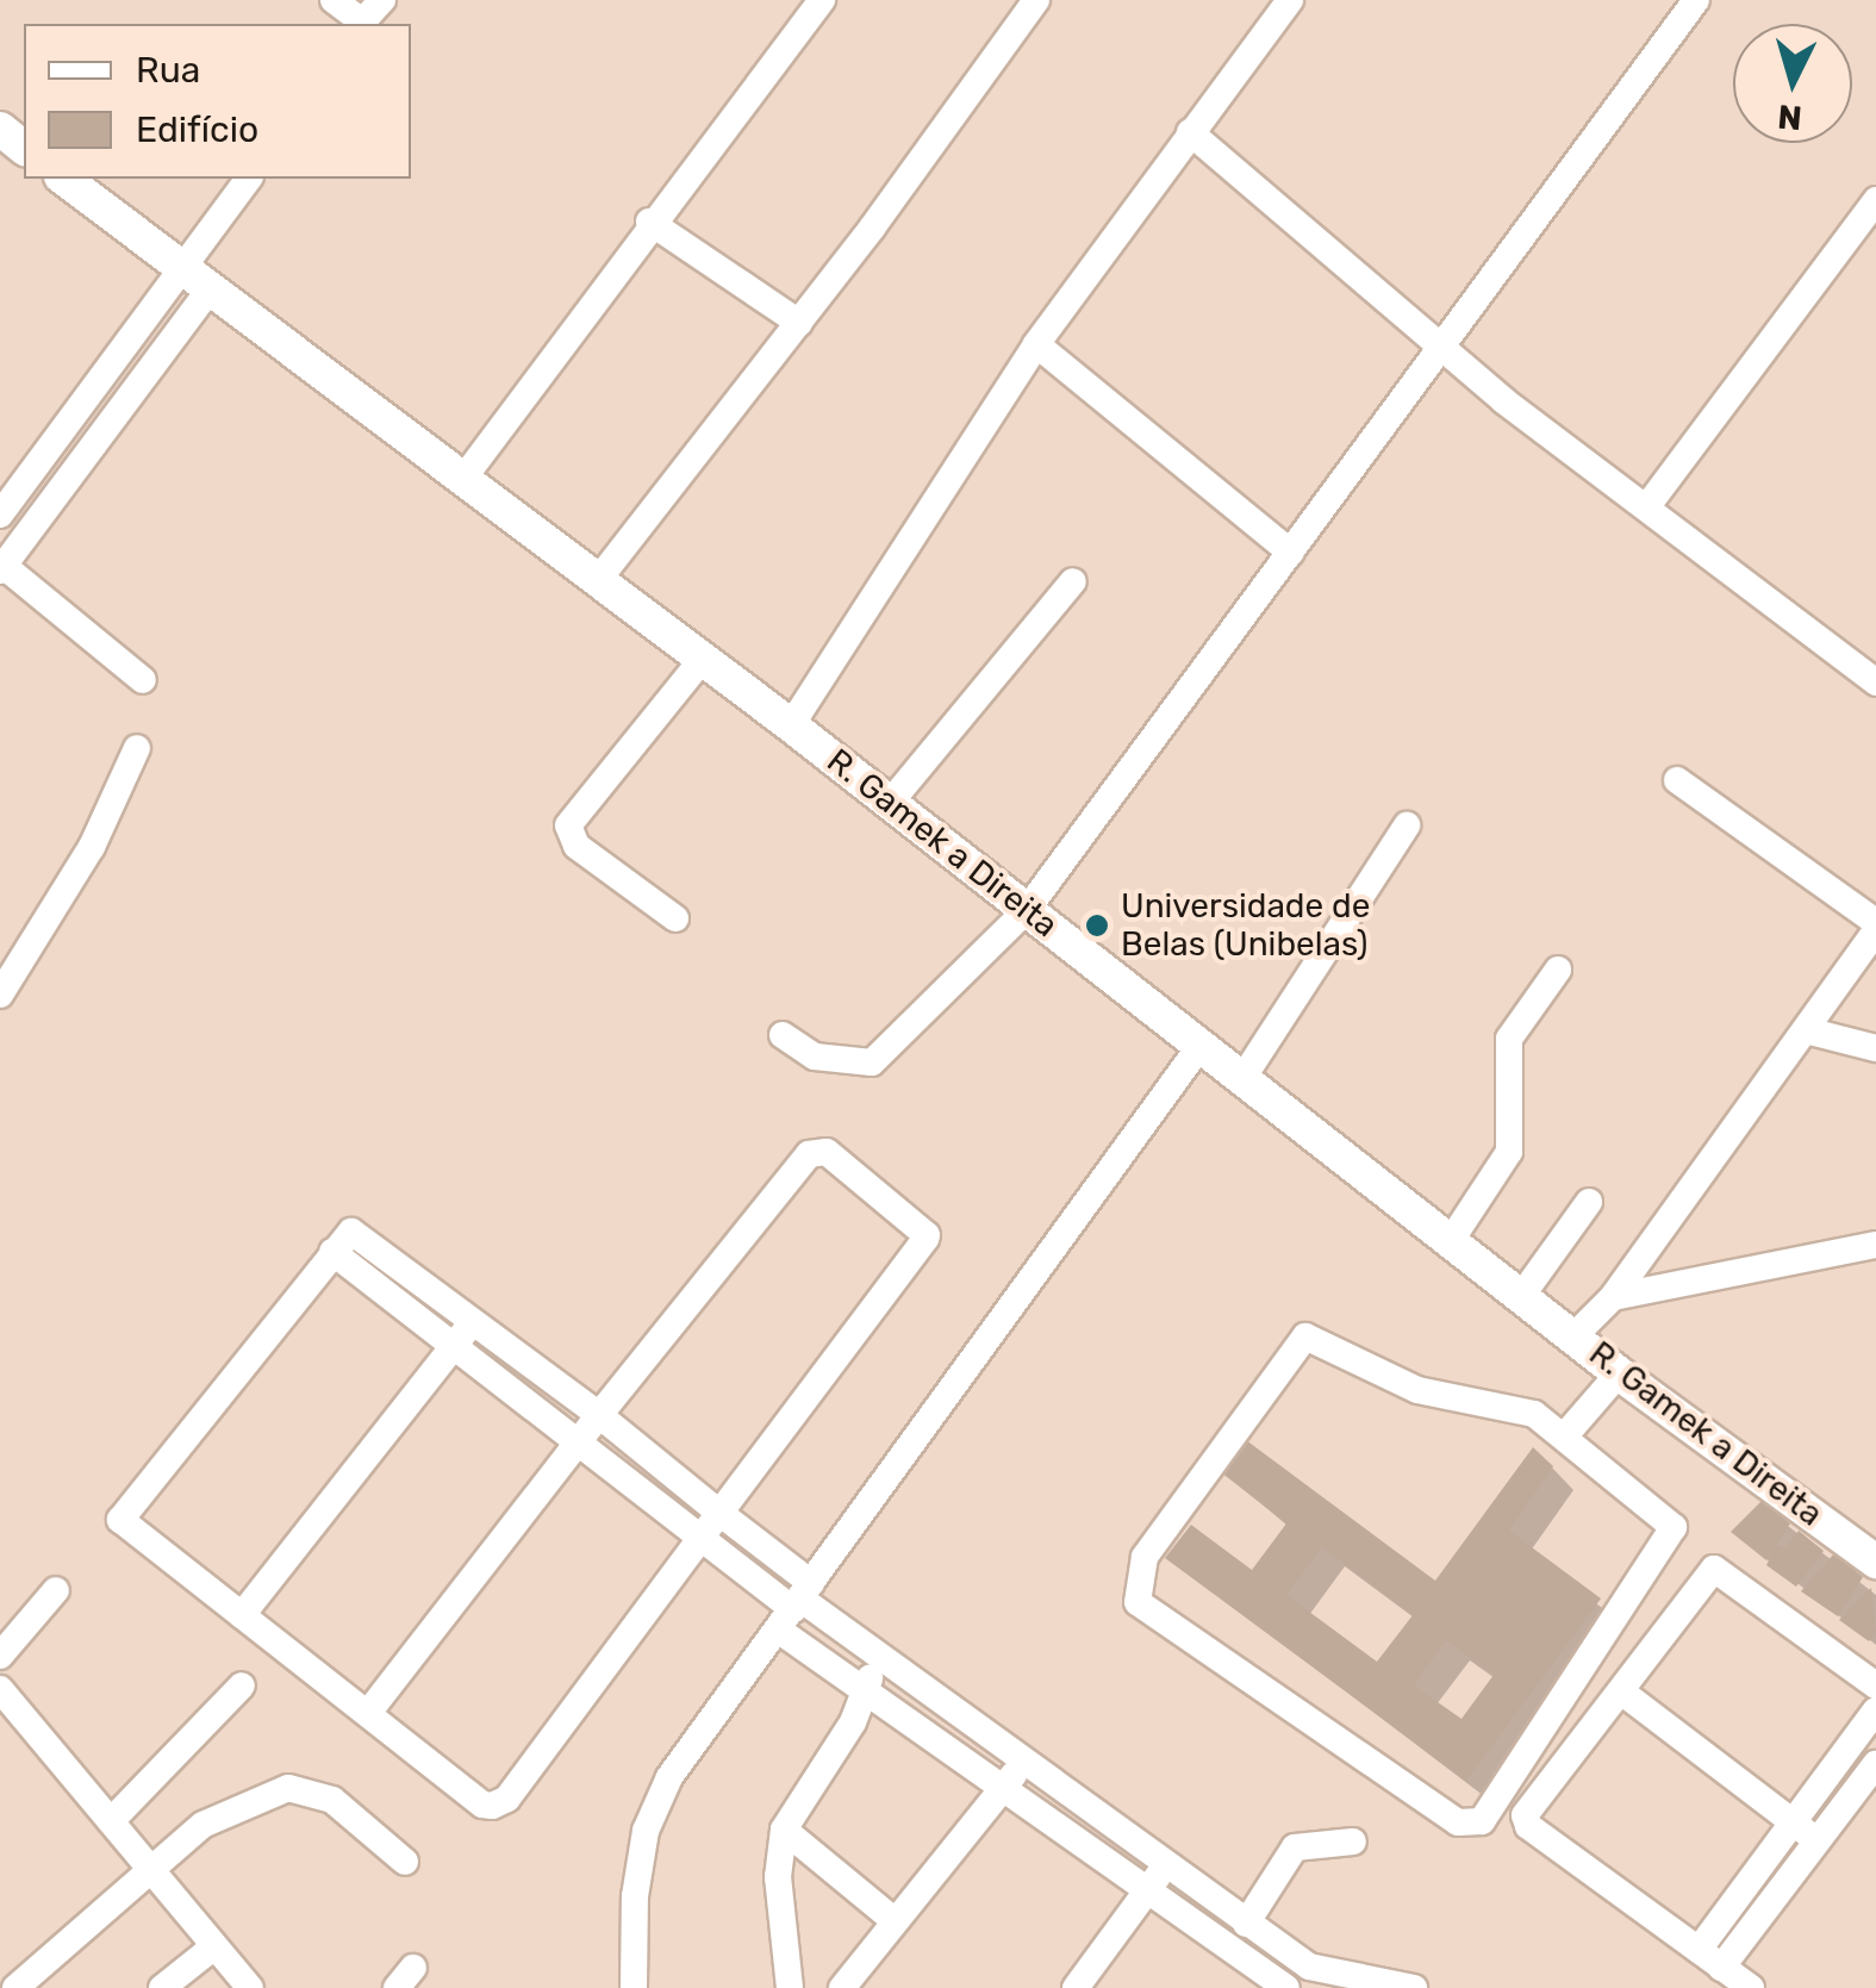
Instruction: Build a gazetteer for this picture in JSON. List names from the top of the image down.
{
  "streets": {
    "main road": ["R. Gamek a Direita"]
  },
  "places": ["Universidade de Belas (Unibelas)"],
  "legend": ["Rua", "Edifício"],
  "north": "bottom"
}
